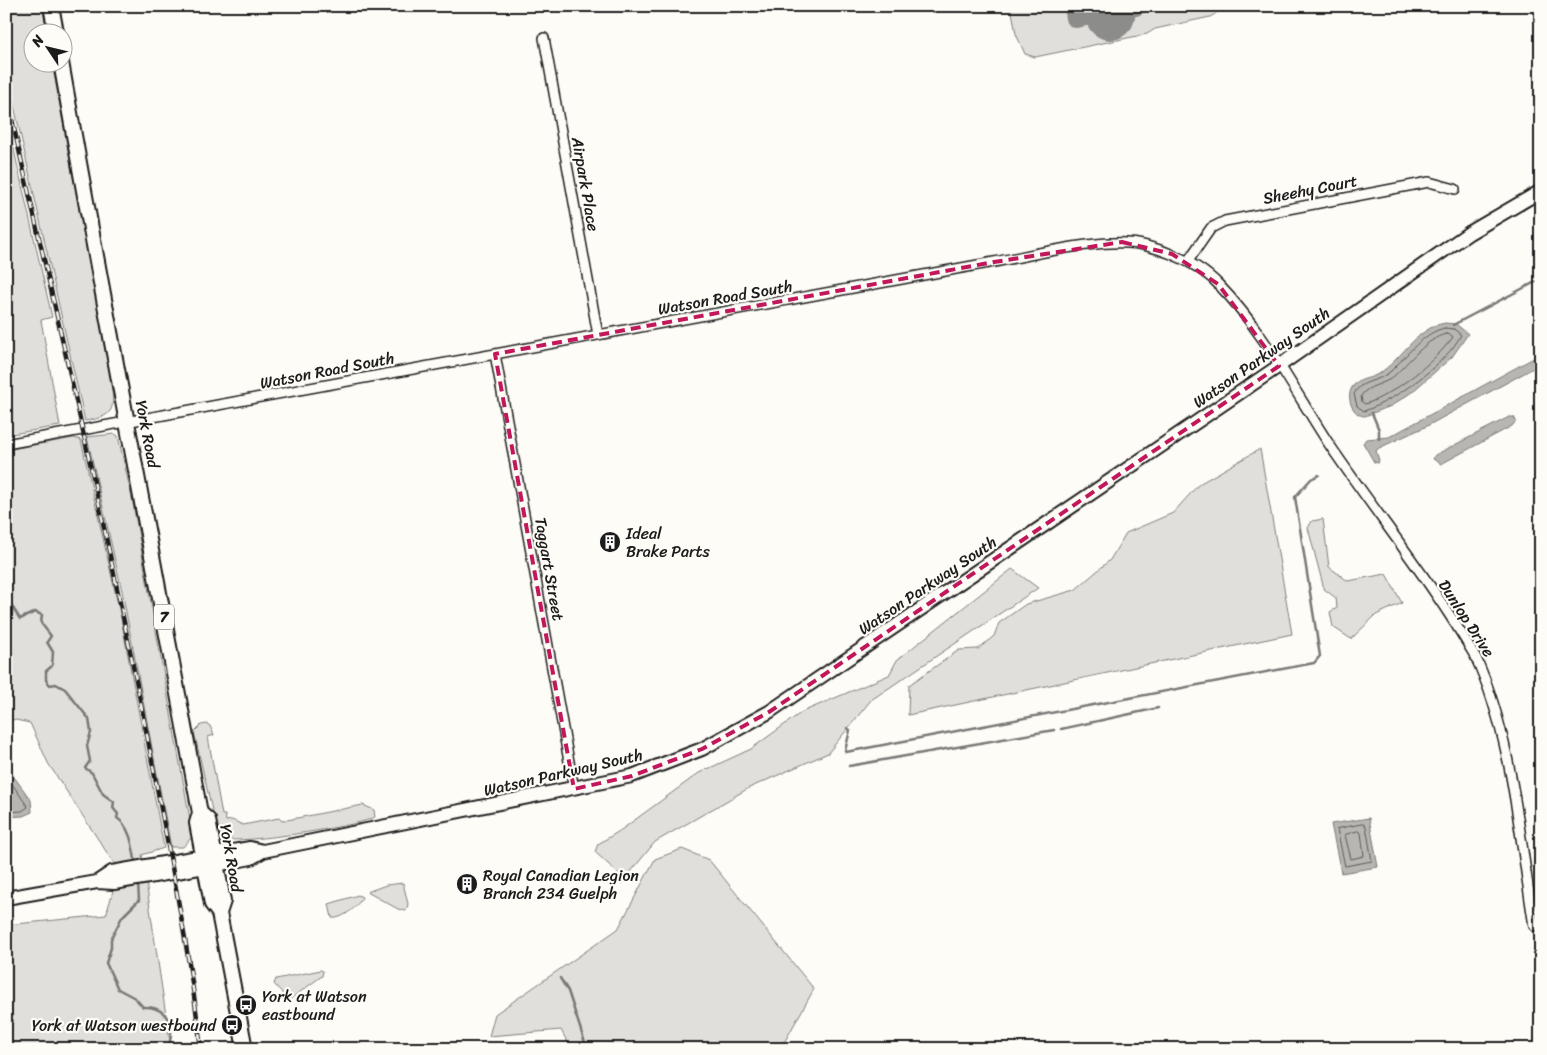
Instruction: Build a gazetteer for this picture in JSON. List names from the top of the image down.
{
  "streets": {
    "main road": ["Watson Parkway South", "York Road", "7"],
    "street": [
      "Airpark Place",
      "Sheehy Court",
      "Watson Road South",
      "Taggart Street",
      "Dunlop Drive"
    ]
  },
  "crossings": [
    ["Airpark Place", "Watson Road South"],
    ["Sheehy Court", "Watson Road South"],
    ["Watson Road South", "Watson Parkway South"],
    ["Watson Road South", "York Road"],
    ["Watson Road South", "Taggart Street"],
    ["Watson Road South", "Dunlop Drive"],
    ["Watson Parkway South", "York Road"],
    ["Watson Parkway South", "Taggart Street"],
    ["Watson Parkway South", "Dunlop Drive"]
  ],
  "places": {
    "building": ["Ideal Brake Parts", "Royal Canadian Legion Branch 234 Guelph"],
    "bus stop": ["York at Watson eastbound", "York at Watson westbound"]
  },
  "north": "top left"
}
